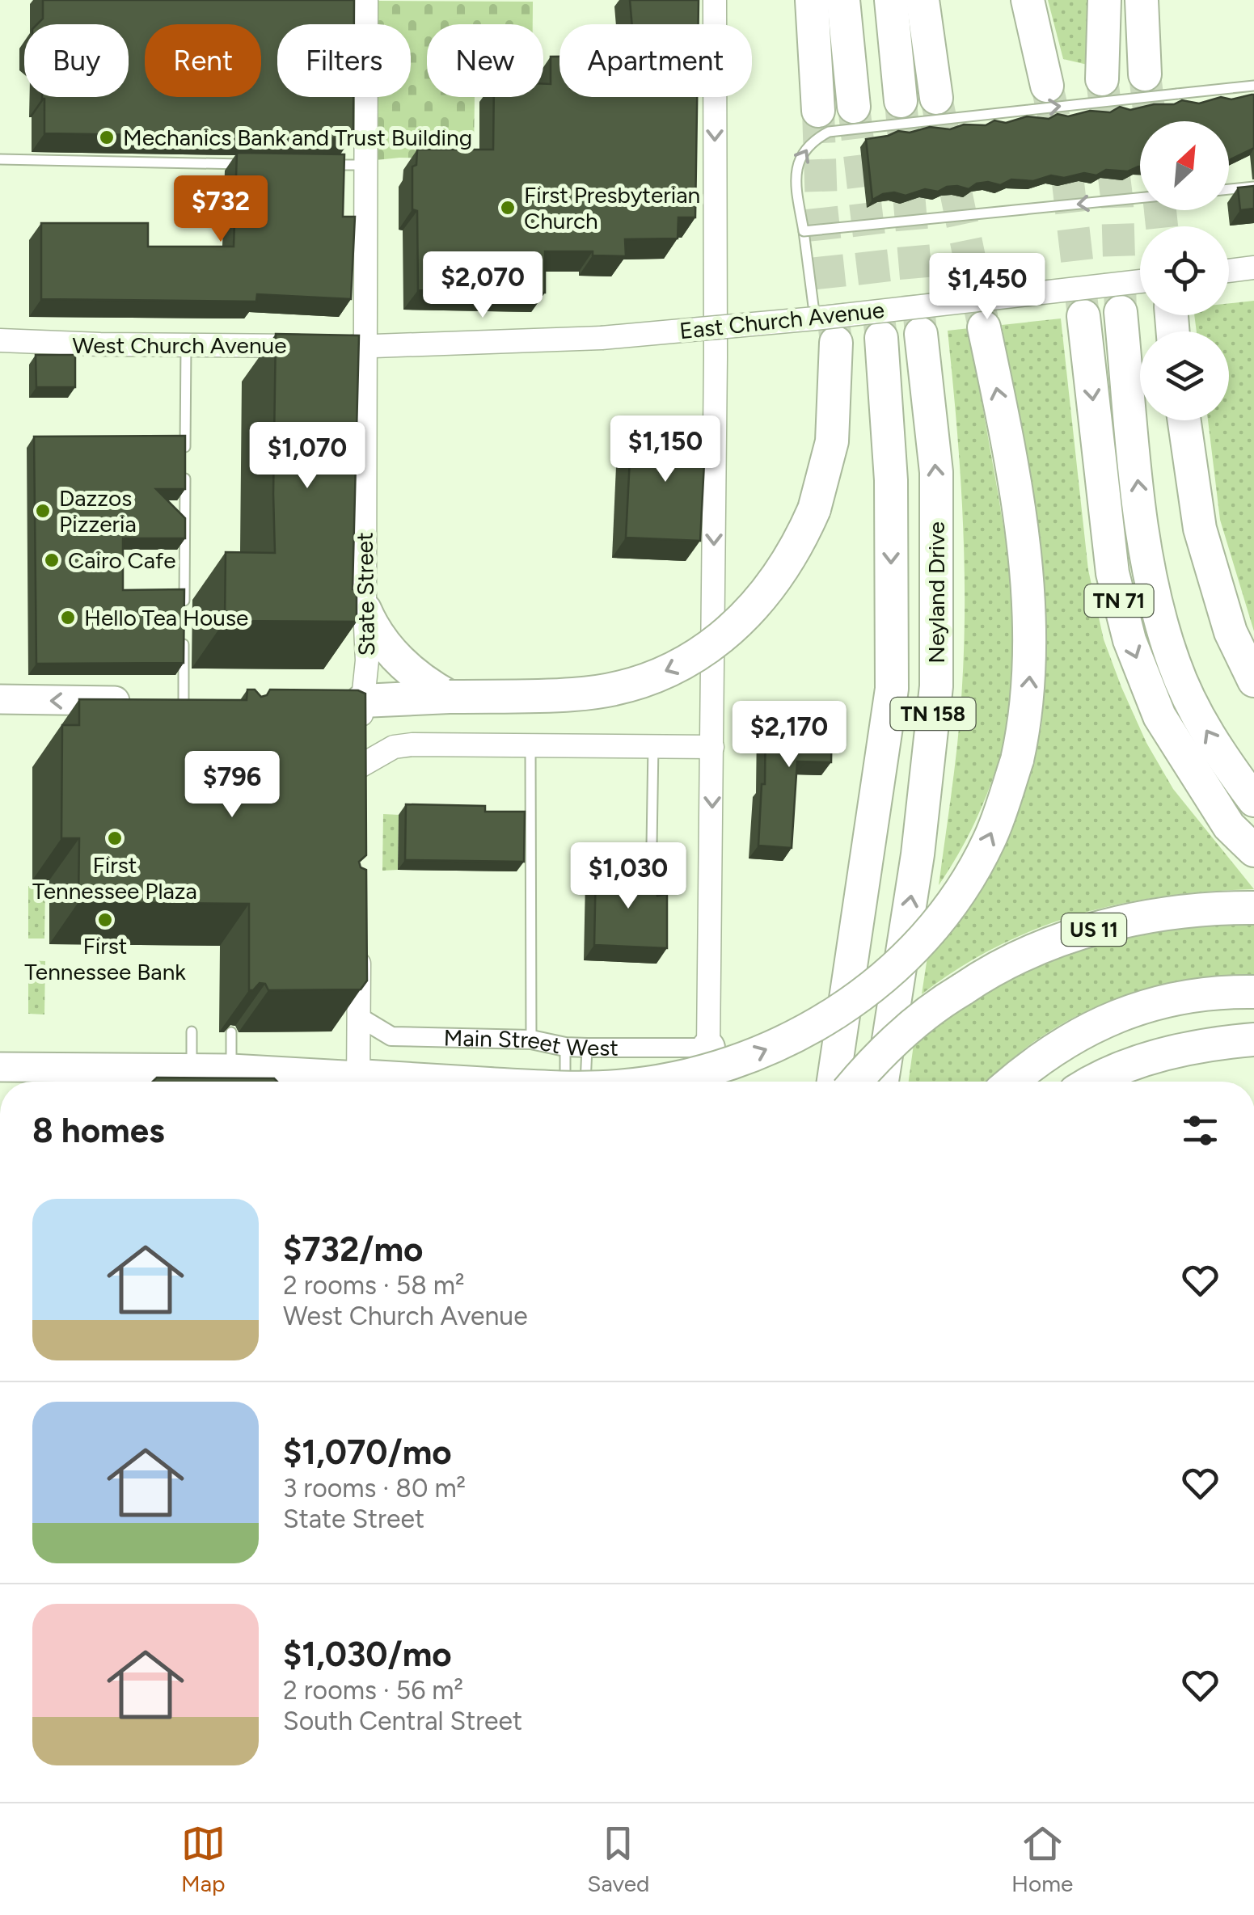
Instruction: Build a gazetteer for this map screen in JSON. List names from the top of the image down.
{
  "streets": {
    "highway": [
      "Neyland Drive",
      "TN 71",
      "TN 158",
      "US 11"
    ],
    "street": [
      "East Church Avenue",
      "West Church Avenue",
      "State Street",
      "Main Street West"
    ]
  },
  "crossings": [
    ["East Church Avenue", "West Church Avenue"],
    ["West Church Avenue", "State Street"]
  ],
  "places": [
    "Mechanics Bank and Trust Building",
    "First Presbyterian Church",
    "Dazzos Pizzeria",
    "Cairo Cafe",
    "Hello Tea House",
    "First Tennessee Plaza",
    "First Tennessee Bank"
  ],
  "north": "top right",
  "page": {
    "chip": [
      "Buy",
      "Rent",
      "Filters",
      "New",
      "Apartment"
    ],
    "price": [
      "$732",
      "$2,070",
      "$1,450",
      "$1,150",
      "$1,070",
      "$2,170",
      "$796",
      "$1,030"
    ],
    "heading": "8 homes",
    "list": [
      {
        "name": "$732/mo",
        "note": "2 rooms · 58 m² · West Church Avenue"
      },
      {
        "name": "$1,070/mo",
        "note": "3 rooms · 80 m² · State Street"
      },
      {
        "name": "$1,030/mo",
        "note": "2 rooms · 56 m² · South Central Street"
      }
    ],
    "tabs": ["Map", "Saved", "Home"]
  }
}
